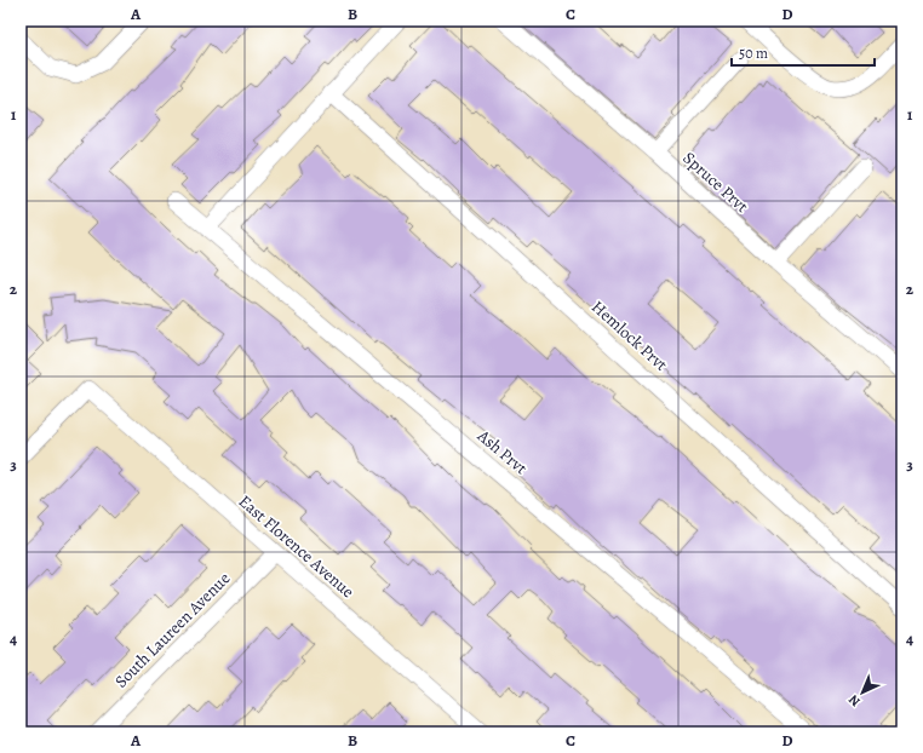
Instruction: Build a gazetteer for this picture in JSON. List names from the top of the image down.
{
  "streets": {
    "street": [
      "Spruce Prvt",
      "Hemlock Prvt",
      "Ash Prvt",
      "East Florence Avenue",
      "South Laureen Avenue"
    ]
  },
  "crossings": [
    ["East Florence Avenue", "South Laureen Avenue"]
  ],
  "scale_bar": "50 m",
  "north": "bottom left",
  "grid": {
    "columns": [
      "A",
      "B",
      "C",
      "D"
    ],
    "rows": [
      "1",
      "2",
      "3",
      "4"
    ]
  }
}
